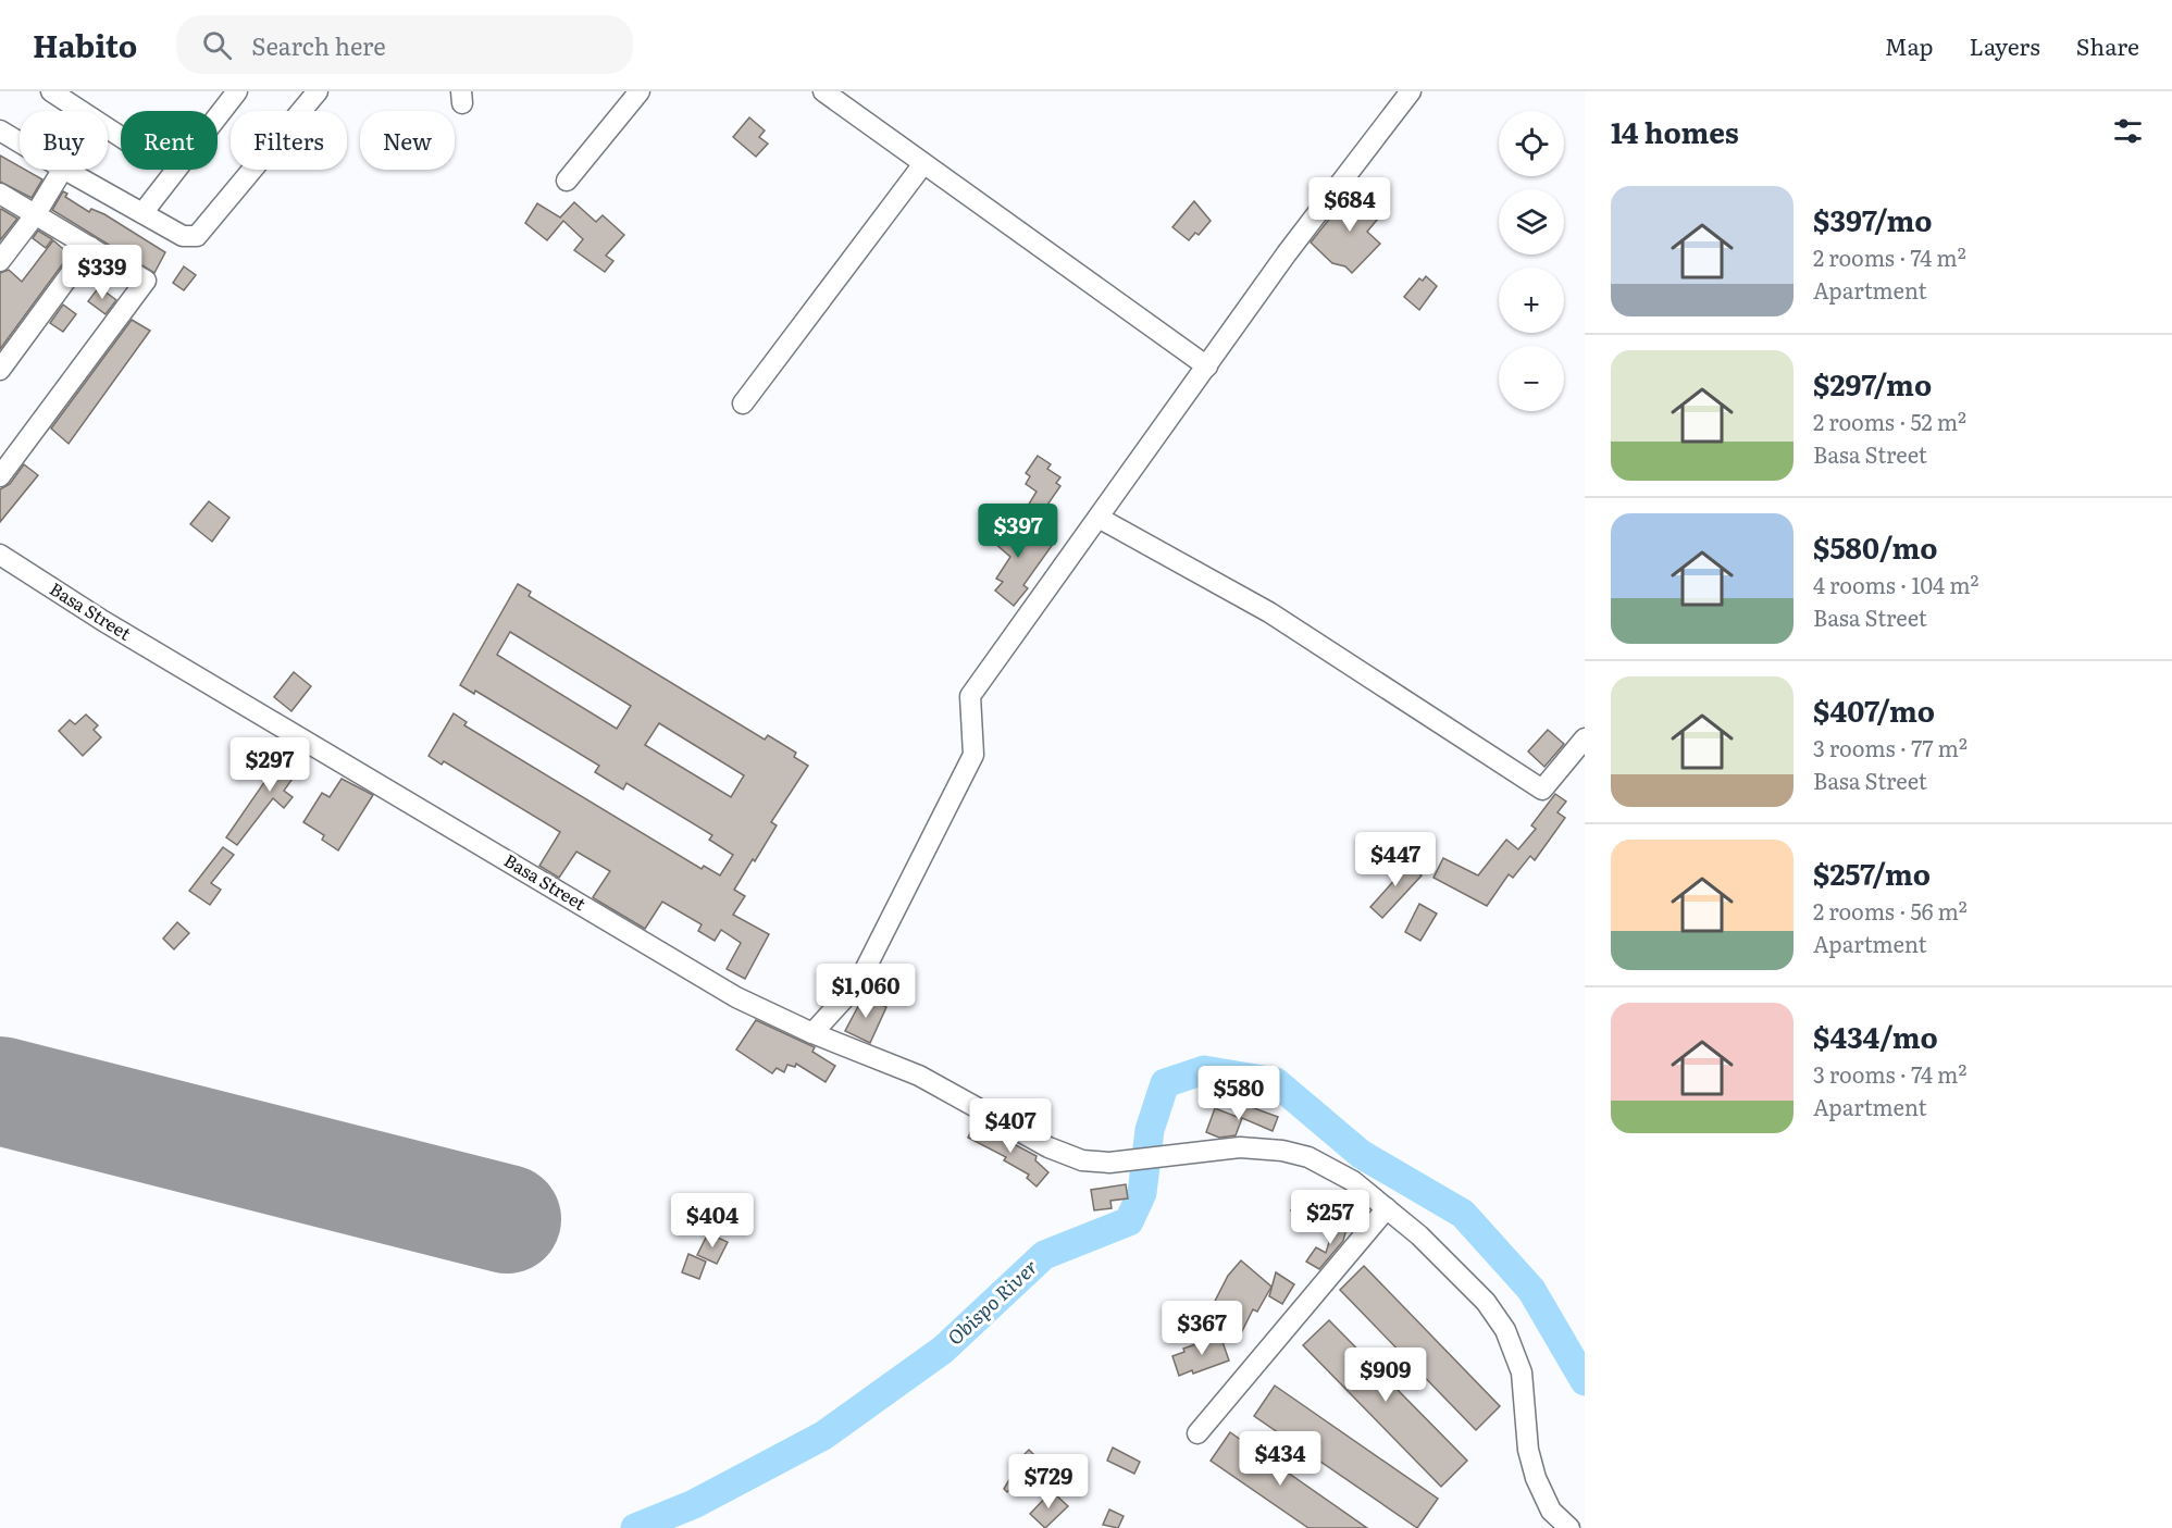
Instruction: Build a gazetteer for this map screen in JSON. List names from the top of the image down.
{
  "streets": {
    "street": ["Basa Street"]
  },
  "water": ["Obispo River"],
  "page": {
    "header": "Habito",
    "search": "Search here",
    "nav": ["Map", "Layers", "Share"],
    "heading": "14 homes",
    "map_buttons": ["+", "−"],
    "chip": [
      "Buy",
      "Rent",
      "Filters",
      "New"
    ],
    "list": [
      {
        "name": "$397/mo",
        "note": "2 rooms · 74 m² · Apartment"
      },
      {
        "name": "$297/mo",
        "note": "2 rooms · 52 m² · Basa Street"
      },
      {
        "name": "$580/mo",
        "note": "4 rooms · 104 m² · Basa Street"
      },
      {
        "name": "$407/mo",
        "note": "3 rooms · 77 m² · Basa Street"
      },
      {
        "name": "$257/mo",
        "note": "2 rooms · 56 m² · Apartment"
      },
      {
        "name": "$434/mo",
        "note": "3 rooms · 74 m² · Apartment"
      }
    ],
    "price": [
      "$684",
      "$339",
      "$397",
      "$297",
      "$447",
      "$1,060",
      "$580",
      "$407",
      "$257",
      "$404",
      "$367",
      "$909",
      "$434",
      "$729"
    ]
  }
}
